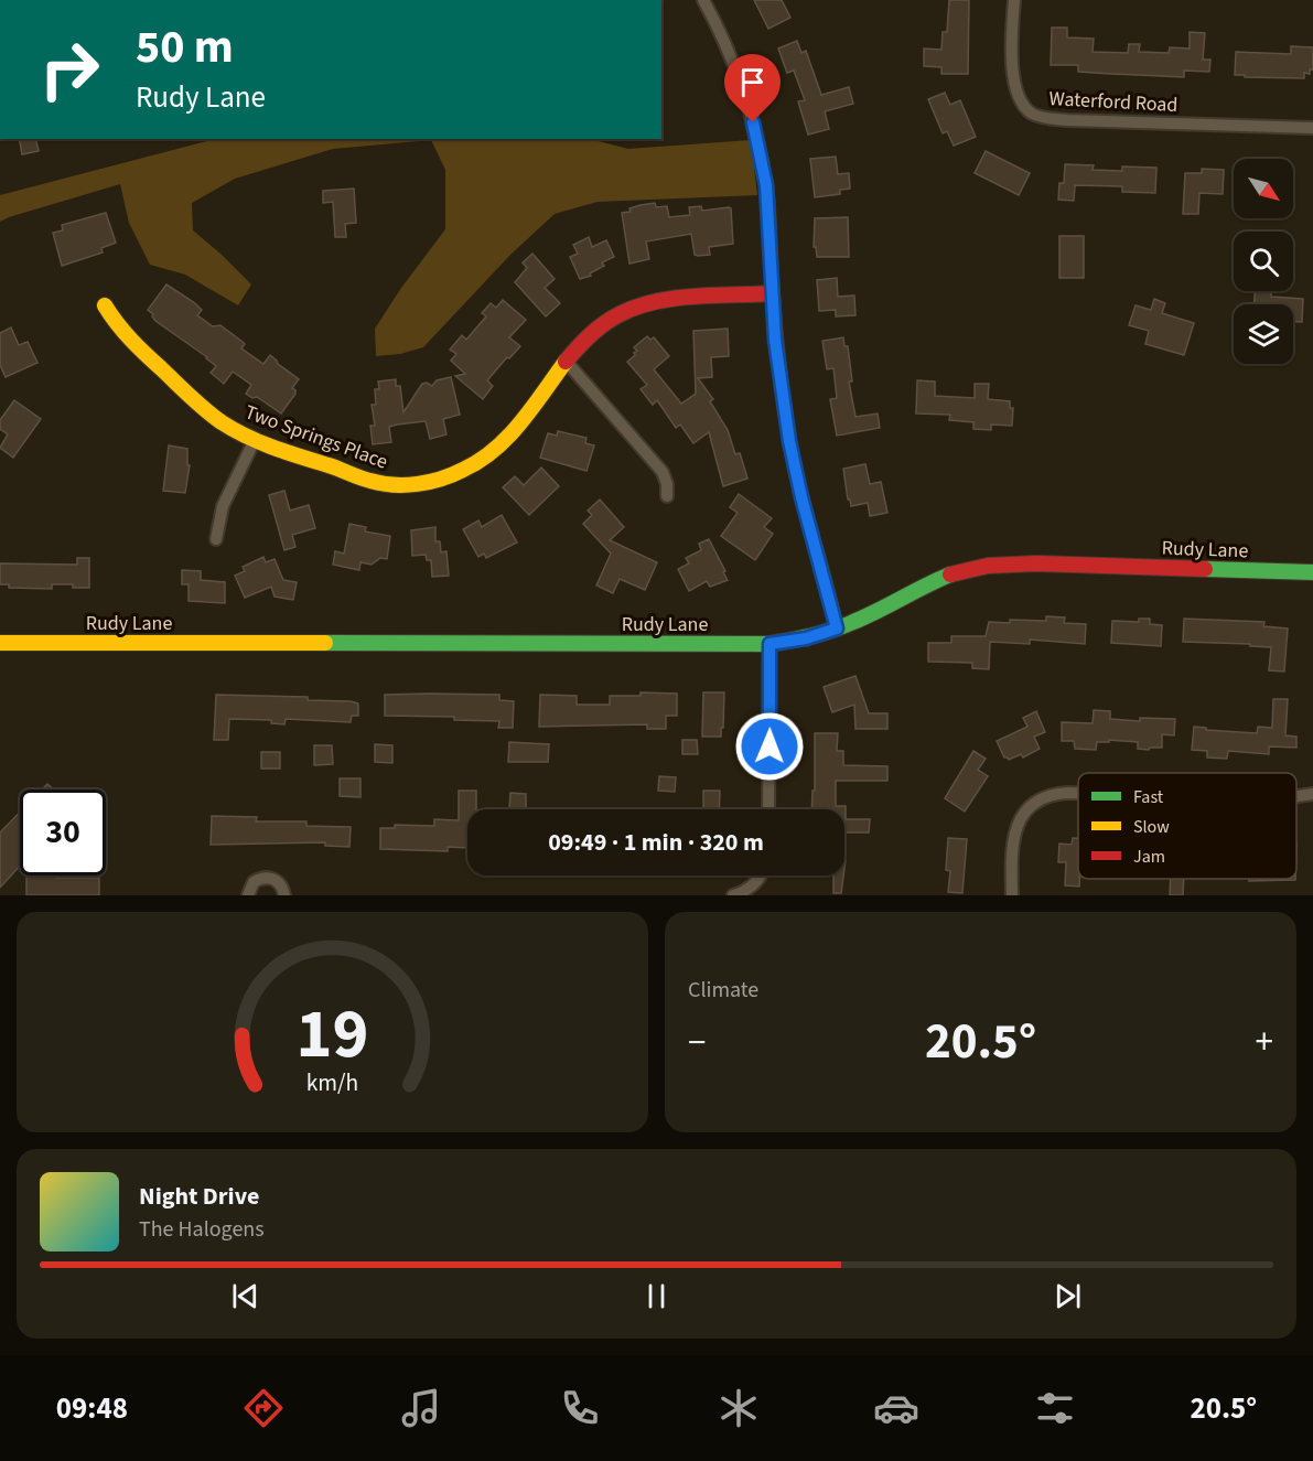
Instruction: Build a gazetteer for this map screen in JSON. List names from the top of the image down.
{
  "streets": {
    "street": ["Waterford Road", "Two Springs Place", "Rudy Lane"]
  },
  "legend": ["Fast", "Slow", "Jam"],
  "north": "bottom right",
  "page": {
    "turn": ["50 m", "Rudy Lane"],
    "limit": "30",
    "trip": "09:49 · 1 min · 320 m",
    "tile": "Climate",
    "heat": ["−", "20.5°", "+"],
    "song": ["Night Drive", "The Halogens"],
    "tabs": ["09:48", "20.5°"],
    "gauge": ["19", "km/h"]
  }
}
